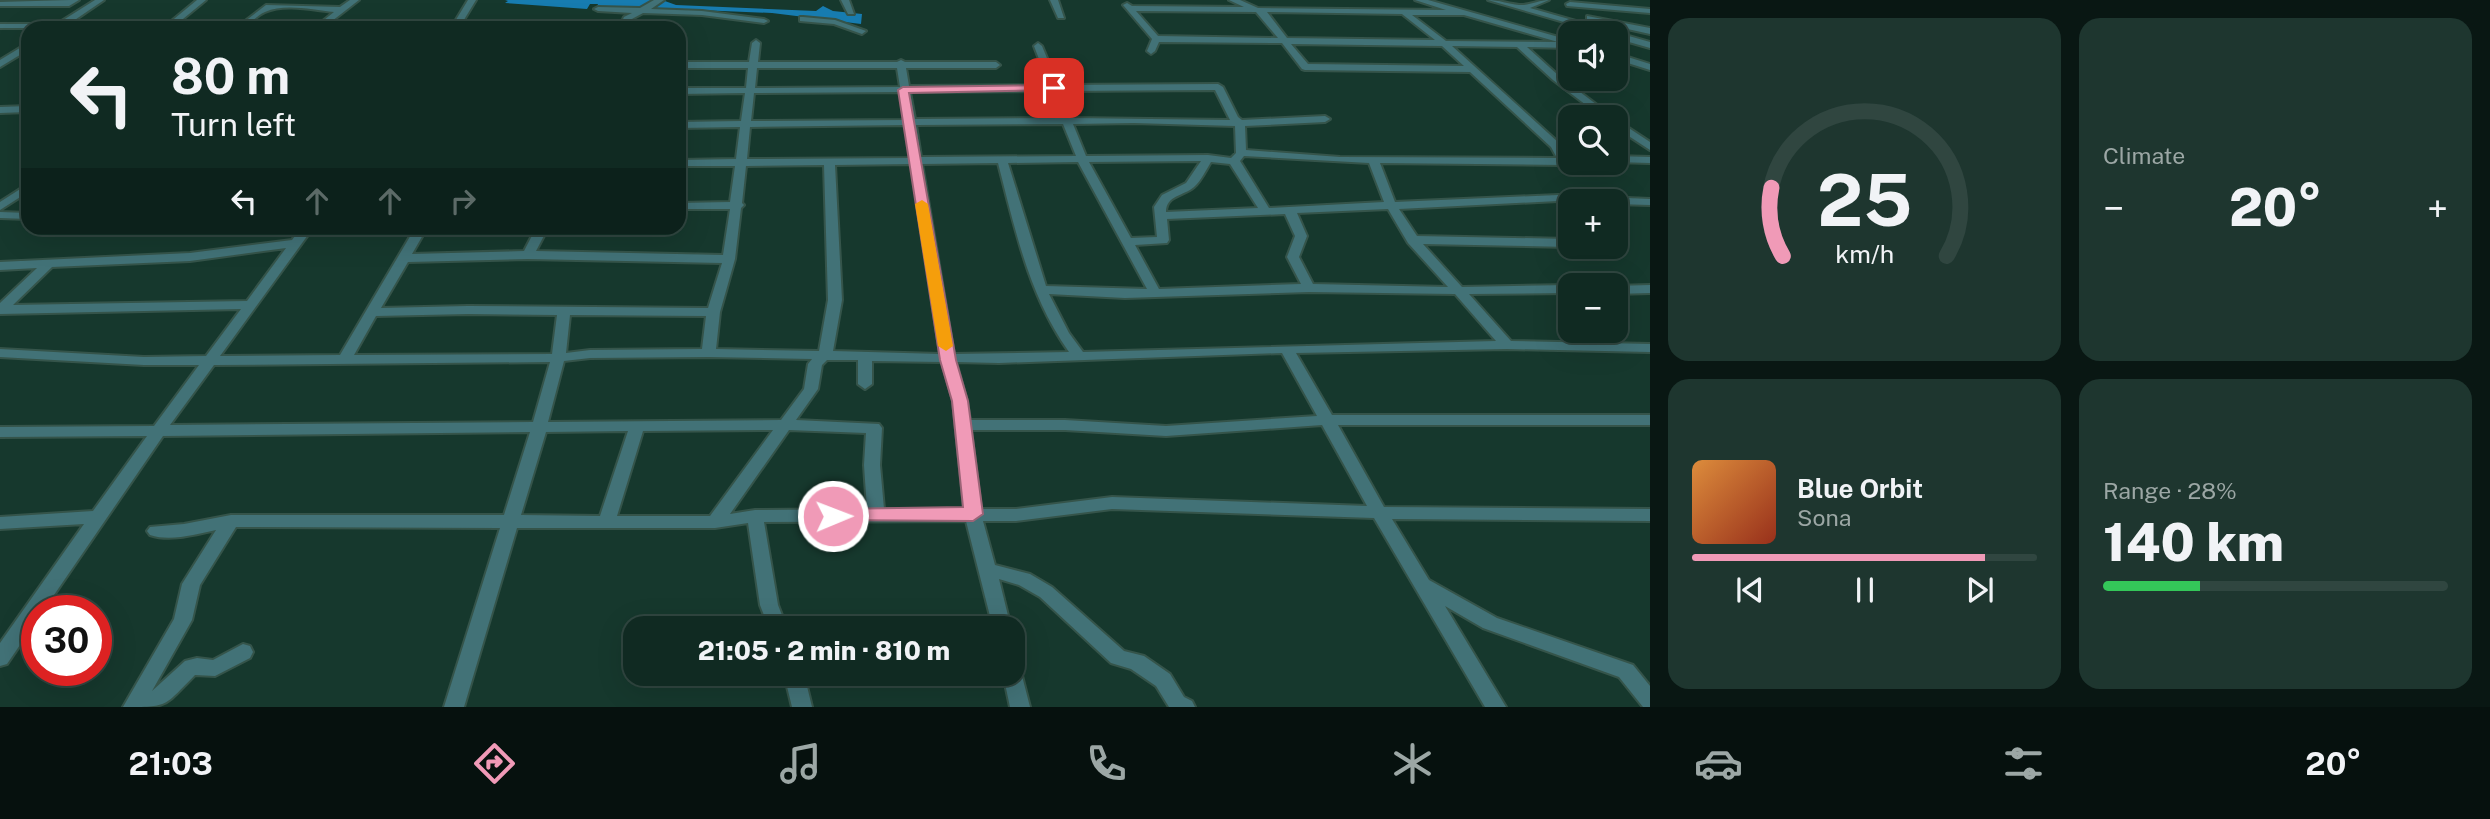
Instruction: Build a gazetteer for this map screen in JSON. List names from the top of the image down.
{
  "page": {
    "tile": [
      "Climate",
      ["Range · 28%", "140 km"]
    ],
    "map_buttons": ["+", "−"],
    "turn": ["80 m", "Turn left"],
    "heat": ["−", "20°", "+"],
    "song": ["Blue Orbit", "Sona"],
    "limit": "30",
    "trip": "21:05 · 2 min · 810 m",
    "tabs": ["21:03", "20°"],
    "gauge": ["25", "km/h"]
  }
}
